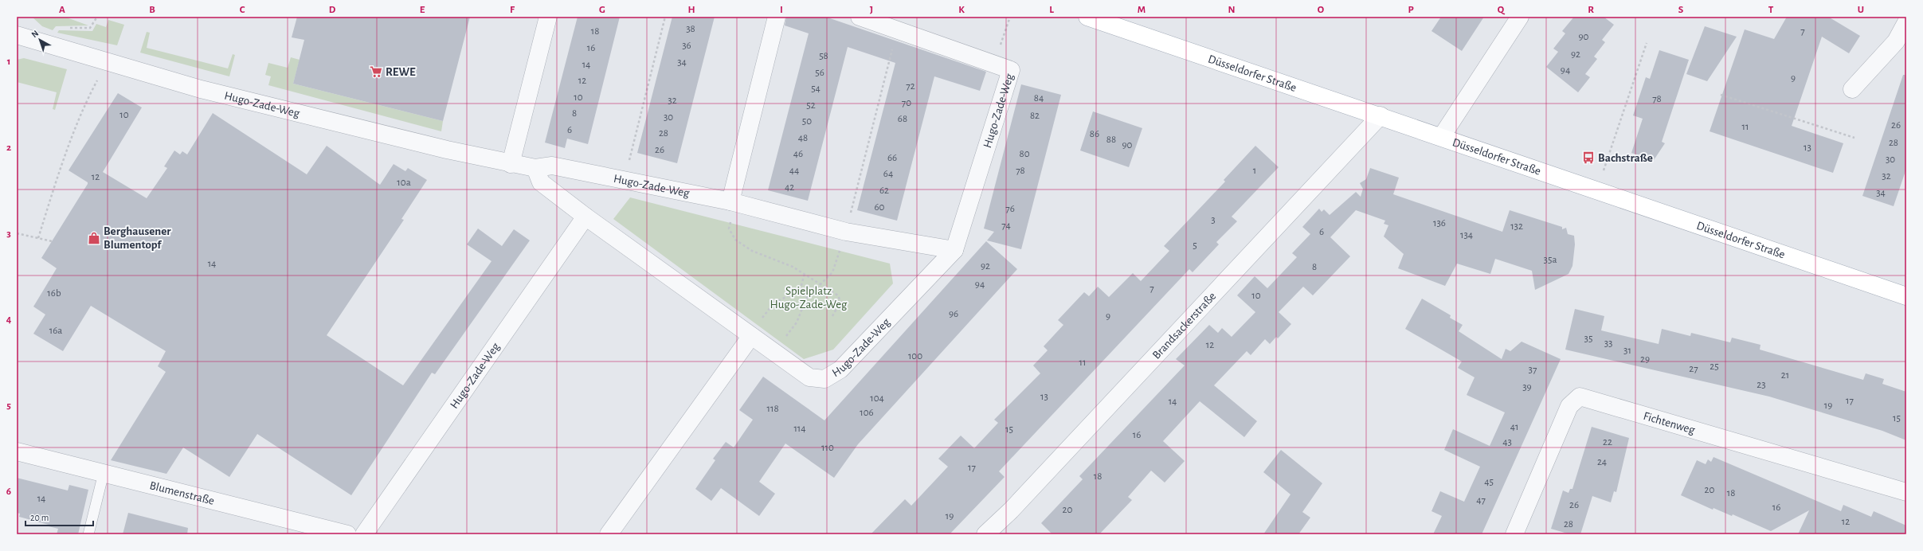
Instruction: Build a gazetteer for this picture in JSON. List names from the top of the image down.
{
  "streets": {
    "main road": ["Düsseldorfer Straße"],
    "street": [
      "Hugo-Zade-Weg",
      "Brandsackerstraße",
      "Fichtenweg",
      "Blumenstraße"
    ]
  },
  "crossings": [
    ["Düsseldorfer Straße", "Brandsackerstraße"]
  ],
  "parks": ["Spielplatz Hugo-Zade-Weg"],
  "places": {
    "supermarket": ["REWE"],
    "bus stop": ["Bachstraße"],
    "shop": ["Berghausener Blumentopf"]
  },
  "house_numbers": [
    "38",
    "18",
    "7",
    "90",
    "36",
    "16",
    "92",
    "58",
    "34",
    "14",
    "94",
    "56",
    "9",
    "12",
    "72",
    "54",
    "10",
    "84",
    "78",
    "32",
    "70",
    "52",
    "8",
    "10",
    "82",
    "30",
    "68",
    "50",
    "26",
    "11",
    "6",
    "28",
    "86",
    "48",
    "88",
    "28",
    "90",
    "13",
    "26",
    "46",
    "80",
    "66",
    "30",
    "44",
    "78",
    "1",
    "64",
    "32",
    "12",
    "10a",
    "42",
    "62",
    "34",
    "60",
    "76",
    "3",
    "136",
    "74",
    "132",
    "6",
    "134",
    "5",
    "35a",
    "14",
    "92",
    "8",
    "94",
    "7",
    "16b",
    "10",
    "96",
    "9",
    "16a",
    "35",
    "33",
    "12",
    "31",
    "100",
    "29",
    "11",
    "25",
    "27",
    "37",
    "21",
    "23",
    "39",
    "13",
    "104",
    "17",
    "14",
    "19",
    "118",
    "106",
    "15",
    "41",
    "114",
    "15",
    "16",
    "43",
    "22",
    "110",
    "24",
    "17",
    "18",
    "45",
    "20",
    "18",
    "14",
    "47",
    "26",
    "16",
    "20",
    "19",
    "12",
    "28"
  ],
  "scale_bar": "20 m",
  "north": "top left",
  "grid": {
    "columns": [
      "A",
      "B",
      "C",
      "D",
      "E",
      "F",
      "G",
      "H",
      "I",
      "J",
      "K",
      "L",
      "M",
      "N",
      "O",
      "P",
      "Q",
      "R",
      "S",
      "T",
      "U"
    ],
    "rows": [
      "1",
      "2",
      "3",
      "4",
      "5",
      "6"
    ]
  }
}
